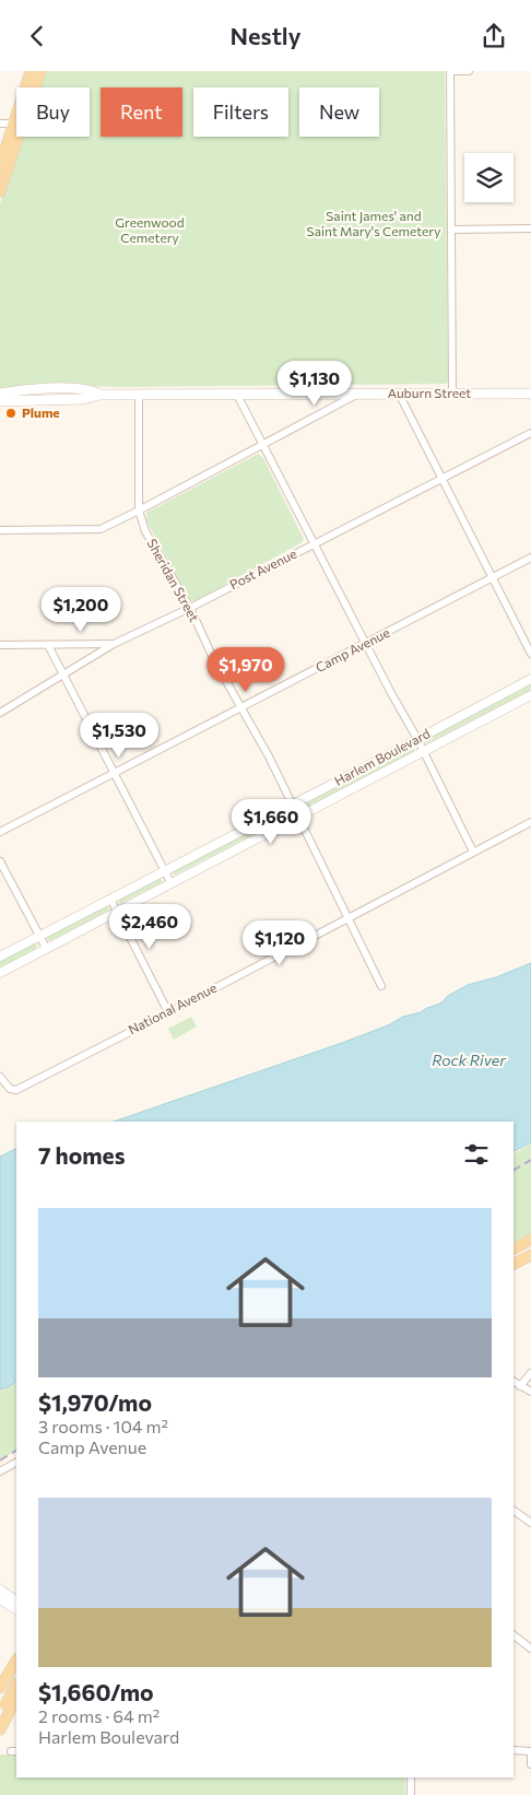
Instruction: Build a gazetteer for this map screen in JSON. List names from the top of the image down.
{
  "streets": {
    "main road": ["Auburn Street"],
    "street": [
      "Post Avenue",
      "Sheridan Street",
      "Camp Avenue",
      "Harlem Boulevard",
      "National Avenue"
    ]
  },
  "crossings": [
    ["Auburn Street", "Sheridan Street"],
    ["Post Avenue", "Sheridan Street"],
    ["Sheridan Street", "Camp Avenue"],
    ["Sheridan Street", "Harlem Boulevard"],
    ["Sheridan Street", "National Avenue"]
  ],
  "water": ["Rock River"],
  "parks": ["Saint James' and Saint Mary's Cemetery", "Greenwood Cemetery"],
  "places": ["Plume"],
  "page": {
    "header": "Nestly",
    "chip": [
      "Buy",
      "Rent",
      "Filters",
      "New"
    ],
    "price": [
      "$1,130",
      "$1,200",
      "$1,970",
      "$1,530",
      "$1,660",
      "$2,460",
      "$1,120"
    ],
    "heading": "7 homes",
    "list": [
      {
        "name": "$1,970/mo",
        "note": "3 rooms · 104 m² · Camp Avenue"
      },
      {
        "name": "$1,660/mo",
        "note": "2 rooms · 64 m² · Harlem Boulevard"
      }
    ]
  }
}
